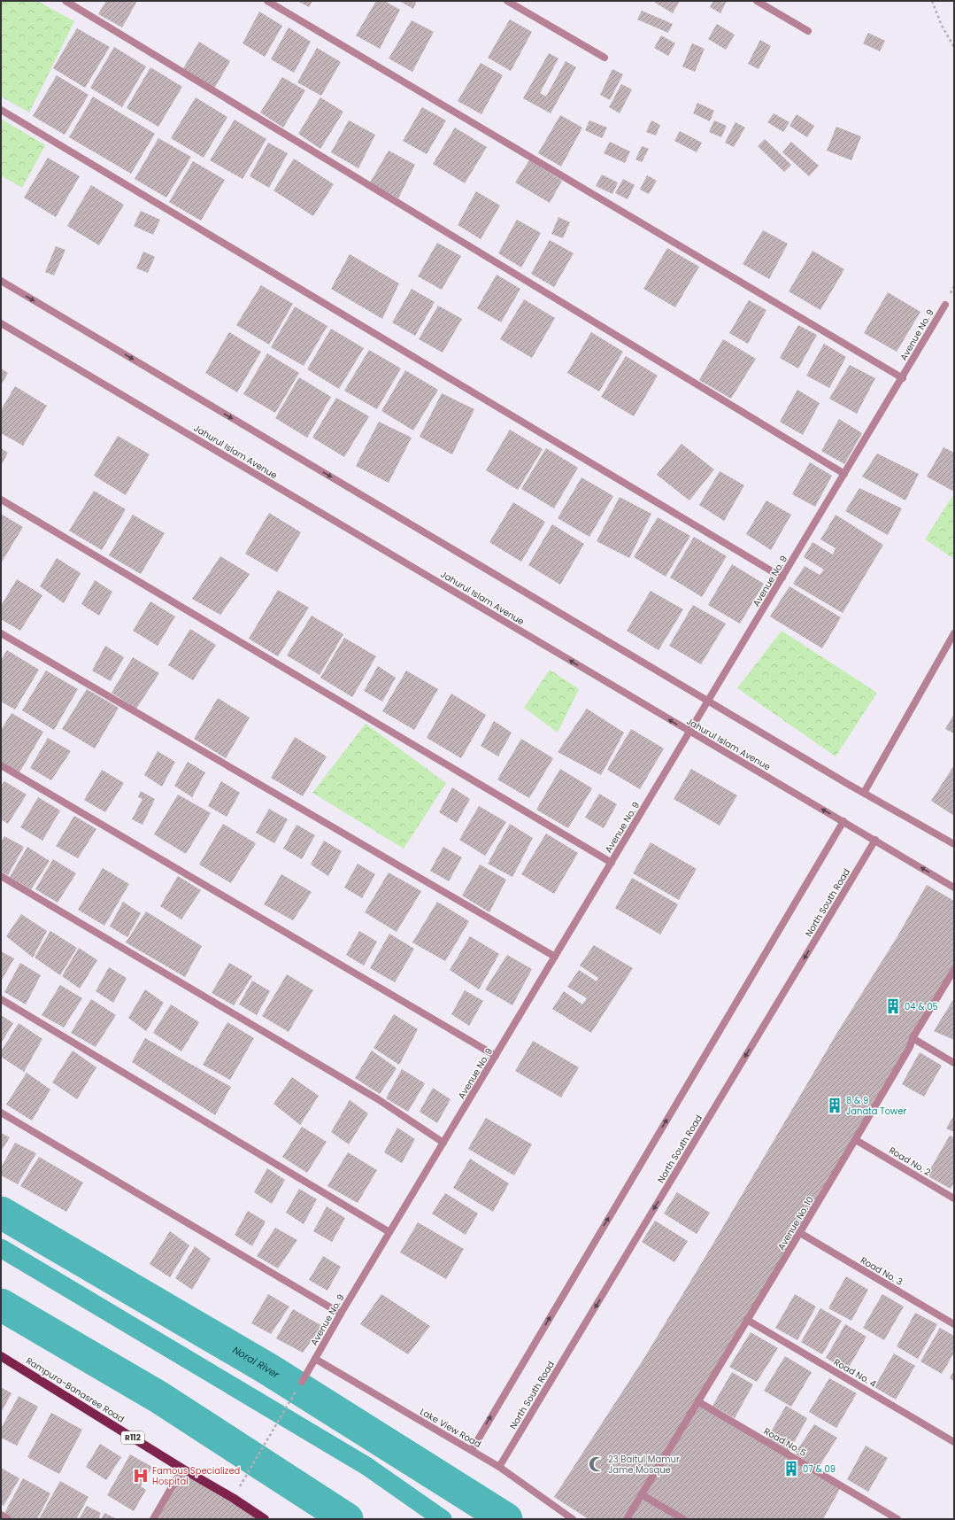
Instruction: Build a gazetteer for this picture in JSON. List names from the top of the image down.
{
  "streets": {
    "main road": ["Rampura-Banasree Road", "R112"],
    "street": [
      "Avenue No. 9",
      "Jahurul Islam Avenue",
      "North South Road",
      "Road No. 2",
      "Avenue No. 10",
      "Road No. 3",
      "Road No. 4",
      "Lake View Road",
      "Road No. 5"
    ]
  },
  "crossings": [
    ["Avenue No. 9", "Jahurul Islam Avenue"],
    ["Avenue No. 9", "Lake View Road"],
    ["Jahurul Islam Avenue", "North South Road"],
    ["North South Road", "Lake View Road"],
    ["Road No. 2", "Avenue No. 10"],
    ["Avenue No. 10", "Road No. 3"],
    ["Avenue No. 10", "Road No. 4"],
    ["Avenue No. 10", "Road No. 5"]
  ],
  "water": ["Norai River"],
  "places": {
    "building": ["04 & 05", "8 & 9 Janata Tower", "07 & 09"],
    "mosque": ["23 Baitul Mamur Jame Mosque"],
    "hospital": ["Famous Specialized Hospital"]
  }
}
